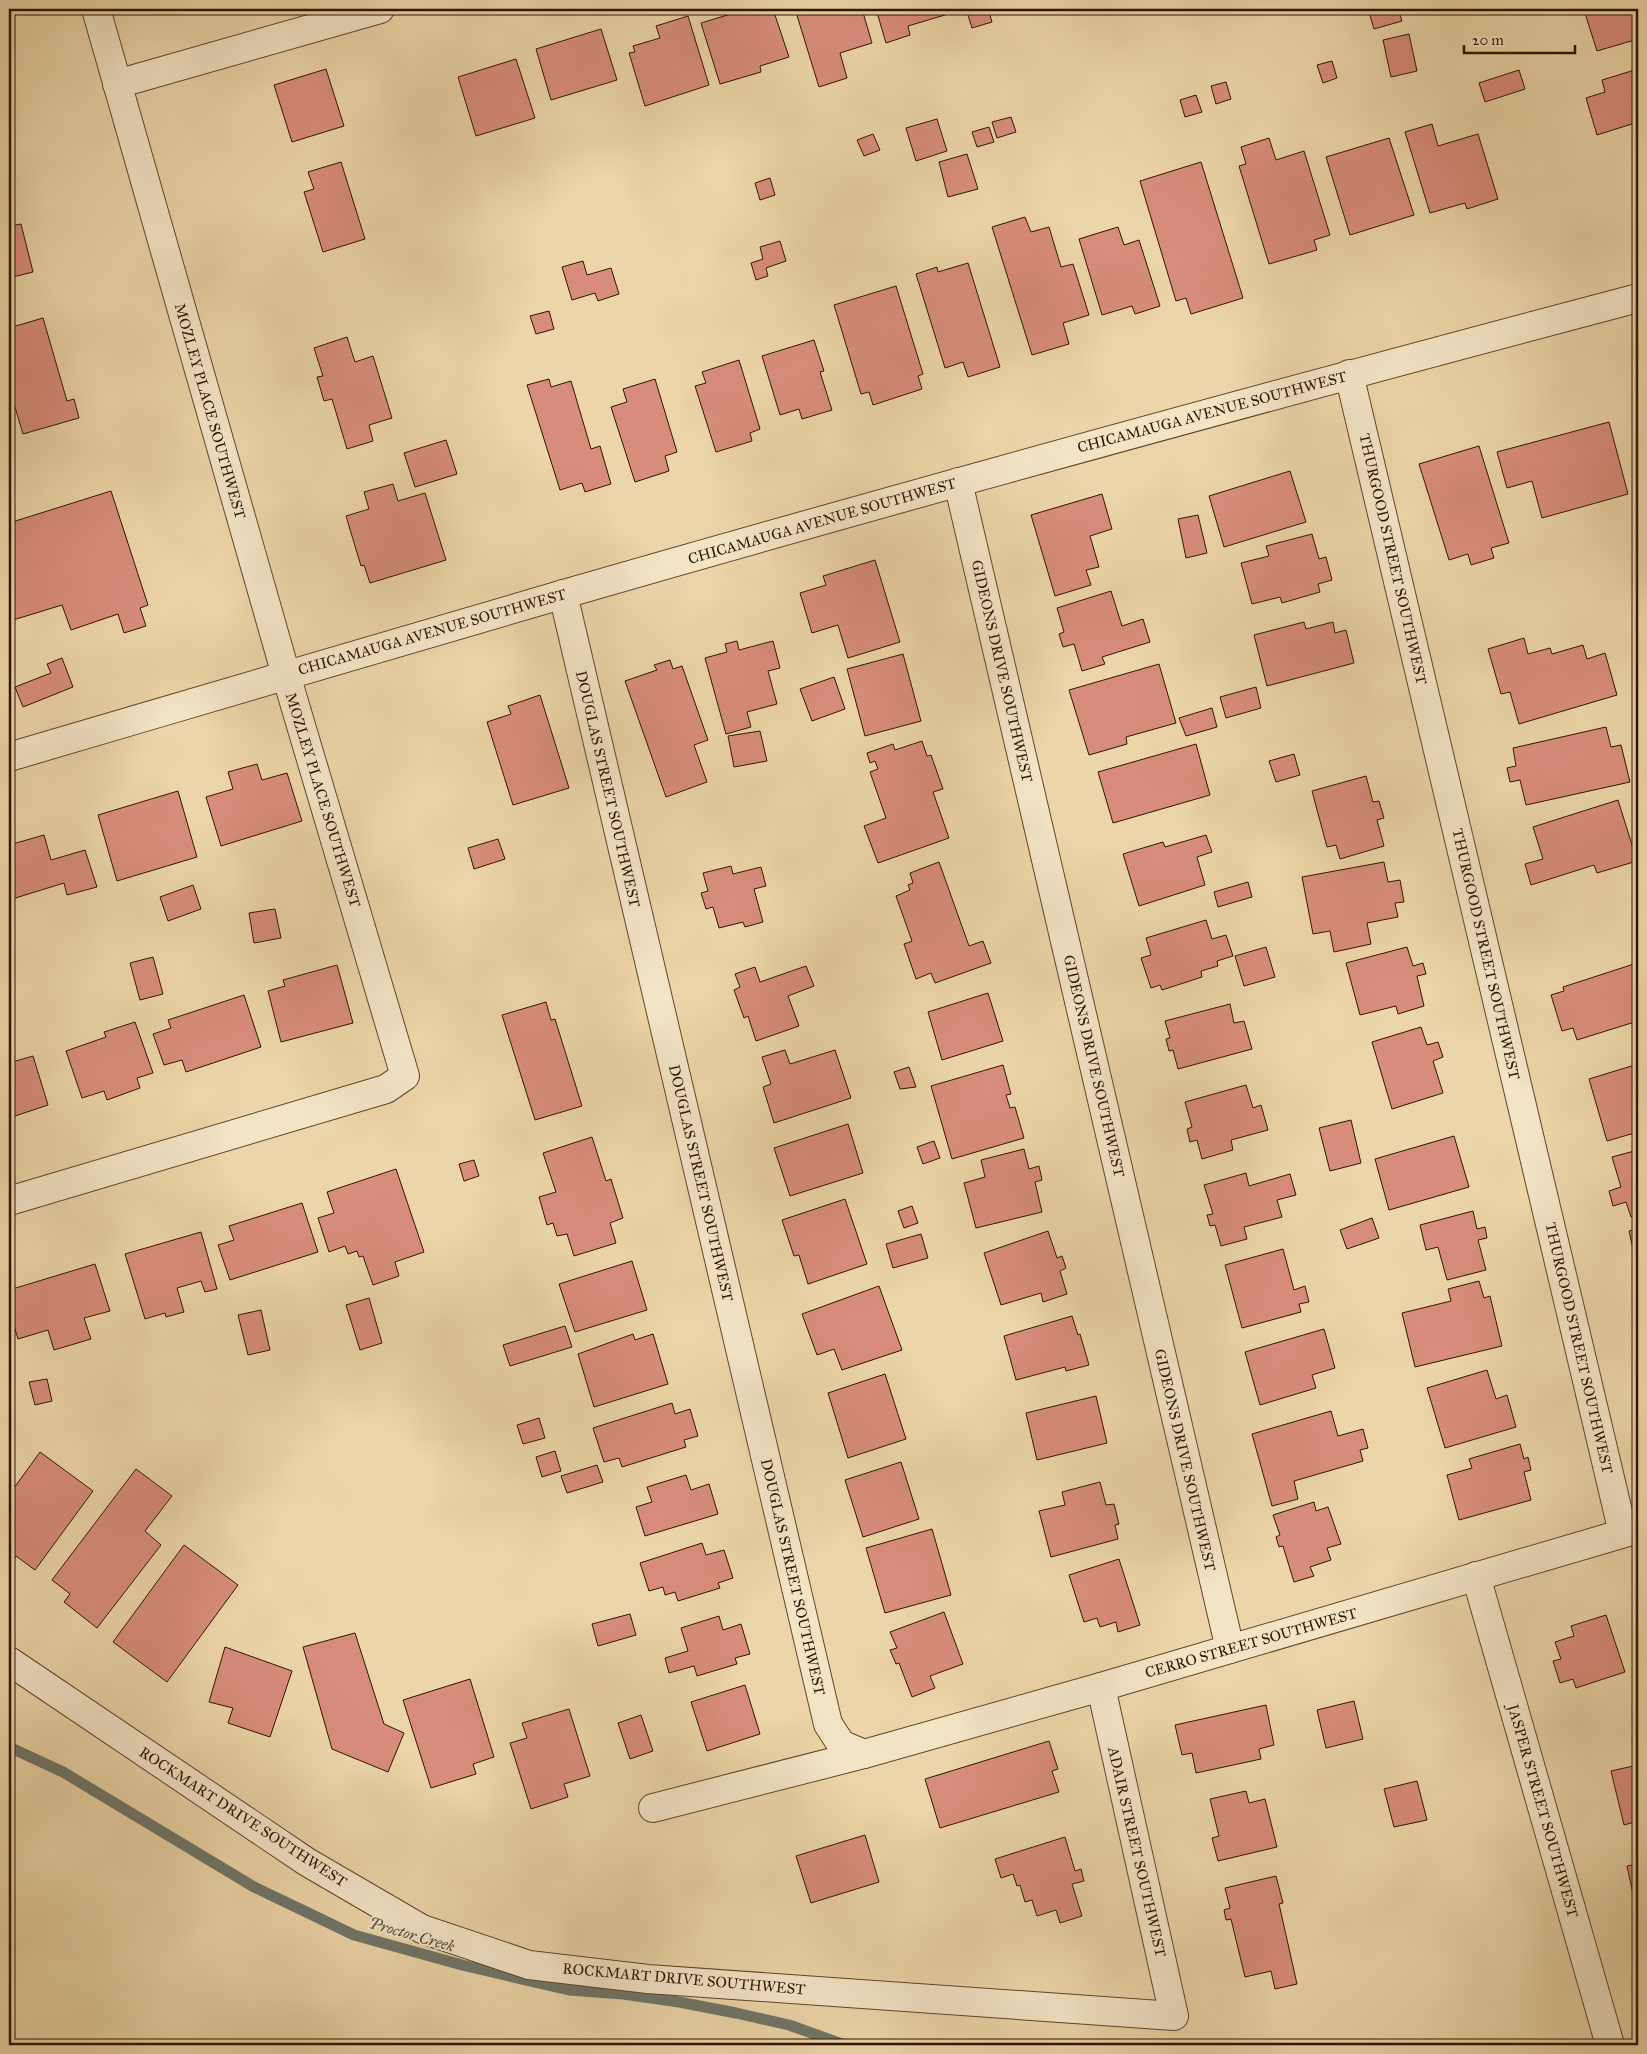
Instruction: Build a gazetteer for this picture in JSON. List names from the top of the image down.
{
  "streets": {
    "street": [
      "MOZLEY PLACE SOUTHWEST",
      "CHICAMAUGA AVENUE SOUTHWEST",
      "THURGOOD STREET SOUTHWEST",
      "GIDEONS DRIVE SOUTHWEST",
      "DOUGLAS STREET SOUTHWEST",
      "CERRO STREET SOUTHWEST",
      "JASPER STREET SOUTHWEST",
      "ROCKMART DRIVE SOUTHWEST",
      "ADAIR STREET SOUTHWEST"
    ]
  },
  "crossings": [
    ["MOZLEY PLACE SOUTHWEST", "CHICAMAUGA AVENUE SOUTHWEST"],
    ["CHICAMAUGA AVENUE SOUTHWEST", "THURGOOD STREET SOUTHWEST"],
    ["CHICAMAUGA AVENUE SOUTHWEST", "GIDEONS DRIVE SOUTHWEST"],
    ["CHICAMAUGA AVENUE SOUTHWEST", "DOUGLAS STREET SOUTHWEST"],
    ["THURGOOD STREET SOUTHWEST", "CERRO STREET SOUTHWEST"],
    ["GIDEONS DRIVE SOUTHWEST", "CERRO STREET SOUTHWEST"],
    ["DOUGLAS STREET SOUTHWEST", "CERRO STREET SOUTHWEST"],
    ["CERRO STREET SOUTHWEST", "JASPER STREET SOUTHWEST"],
    ["CERRO STREET SOUTHWEST", "ADAIR STREET SOUTHWEST"],
    ["ROCKMART DRIVE SOUTHWEST", "ADAIR STREET SOUTHWEST"]
  ],
  "water": ["Proctor Creek"],
  "scale_bar": "20 m"
}
